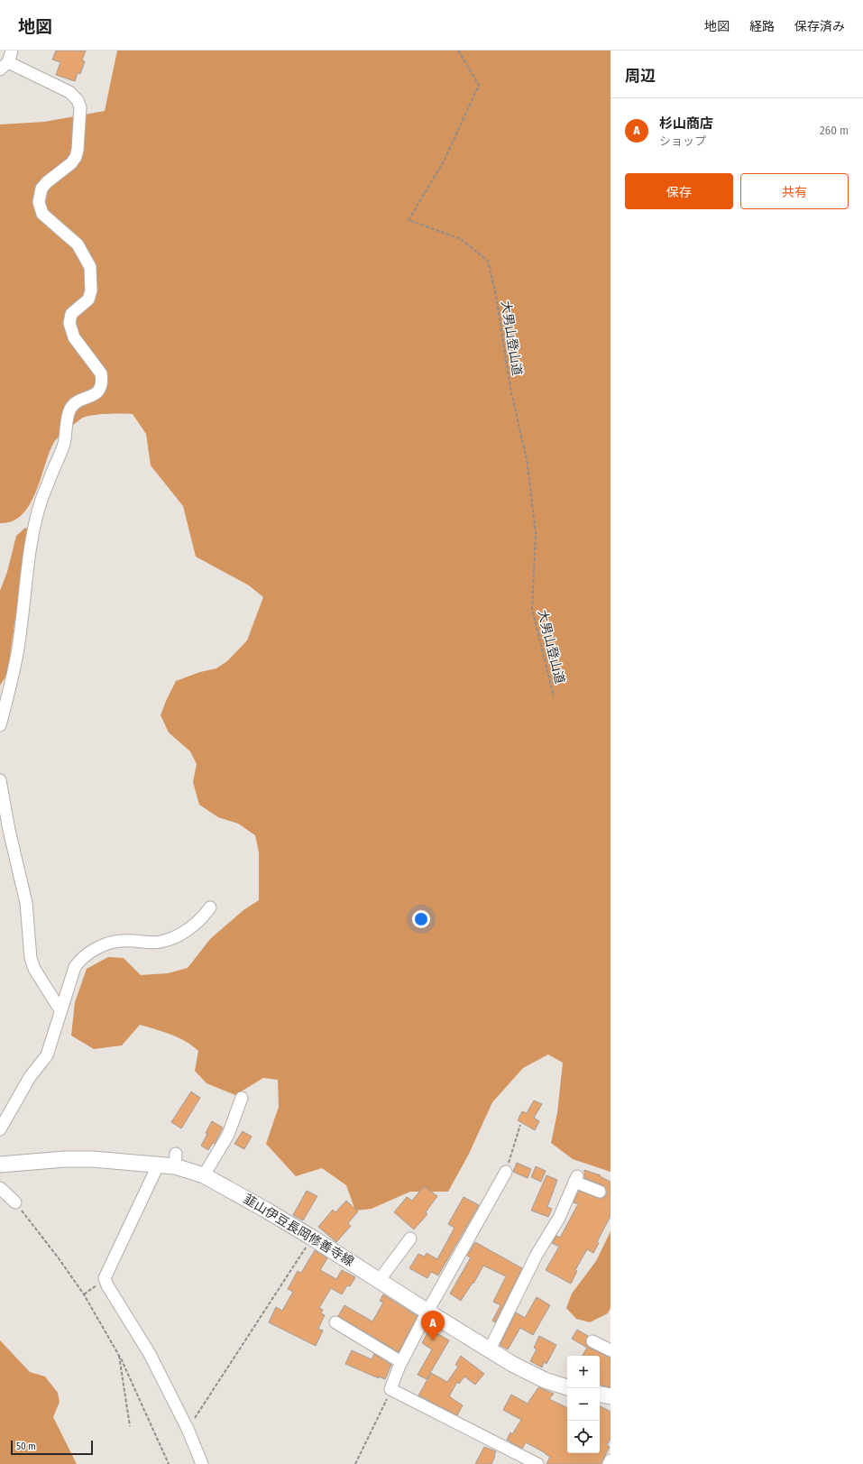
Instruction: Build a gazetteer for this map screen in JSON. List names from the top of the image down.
{
  "streets": {
    "main road": ["韮山伊豆長岡修善寺線"],
    "path": ["大男山登山道"]
  },
  "scale_bar": "50 m",
  "page": {
    "header": "地図",
    "nav": ["地図", "経路", "保存済み"],
    "heading": "周辺",
    "list": [
      {
        "mark": "A",
        "name": "杉山商店",
        "note": "ショップ",
        "value": "260 m"
      }
    ],
    "buttons": ["保存", "共有"],
    "pins": "A",
    "map_buttons": ["+", "−"],
    "scale": "50 m"
  }
}
